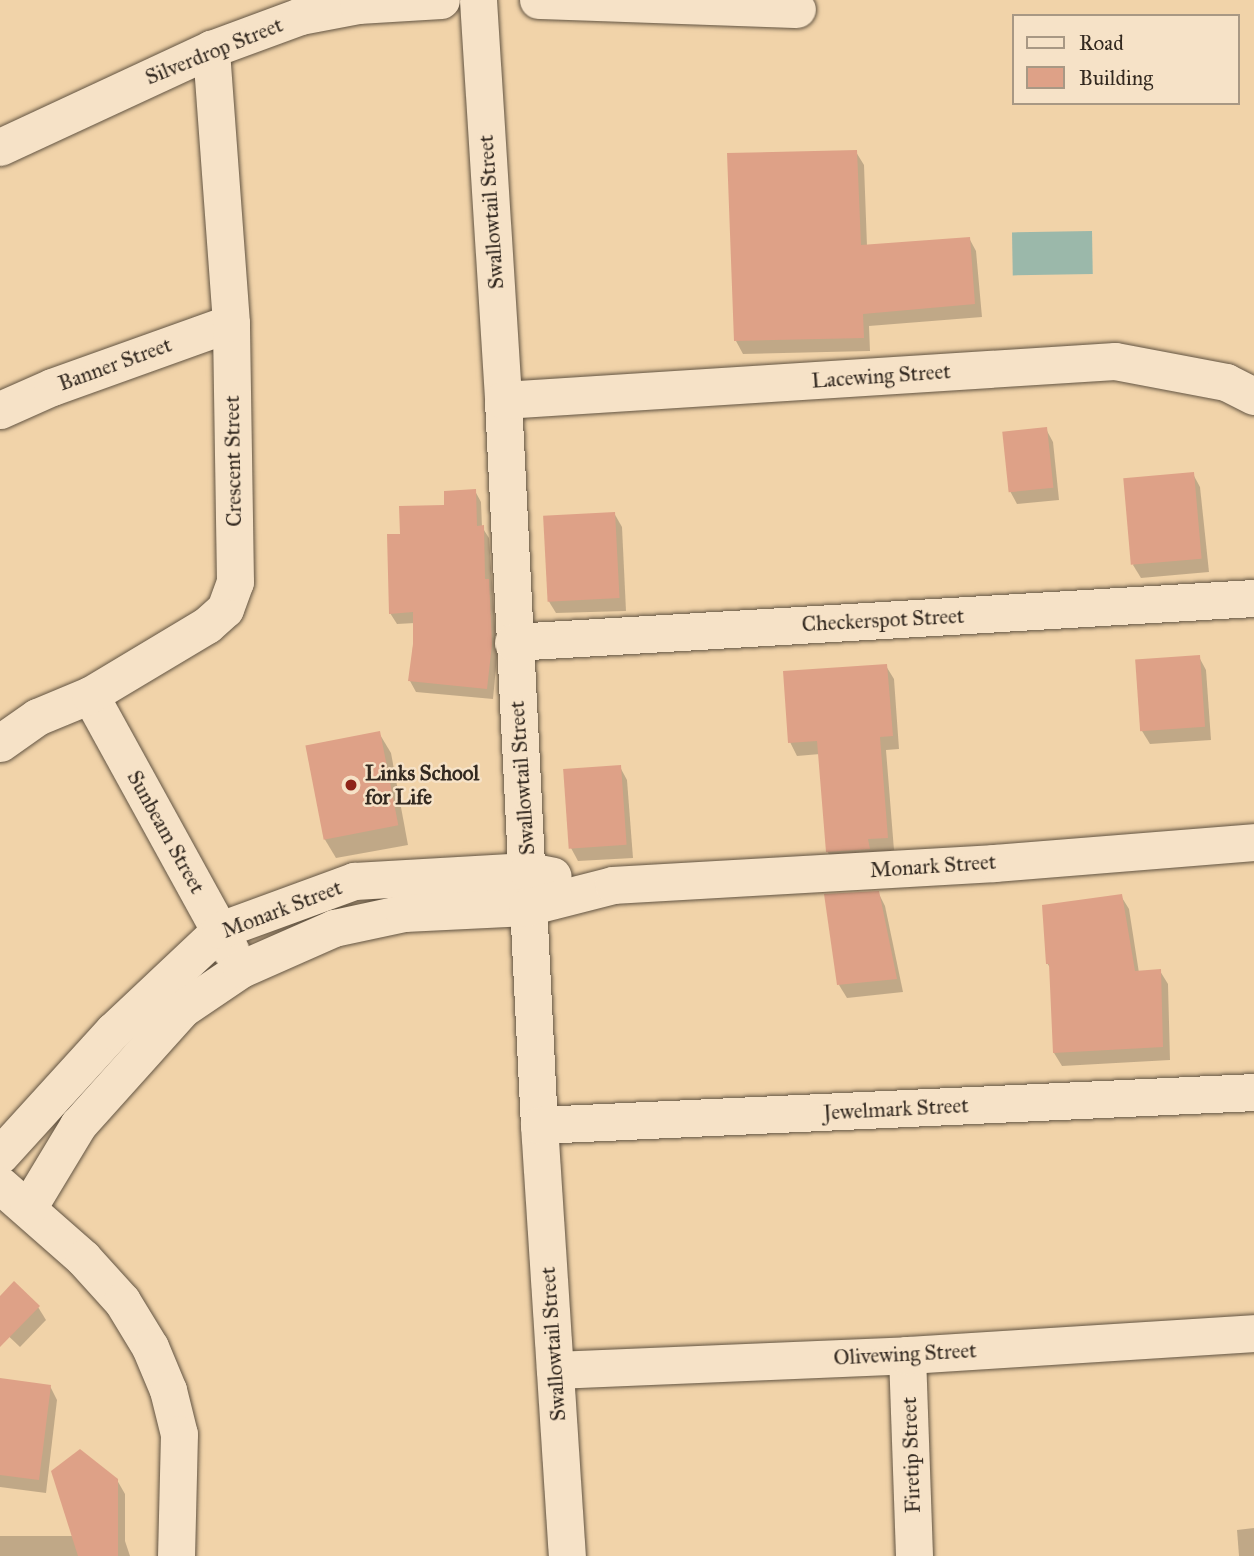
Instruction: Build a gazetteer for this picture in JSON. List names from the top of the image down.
{
  "streets": {
    "street": [
      "Silverdrop Street",
      "Swallowtail Street",
      "Banner Street",
      "Lacewing Street",
      "Crescent Street",
      "Checkerspot Street",
      "Sunbeam Street",
      "Monark Street",
      "Jewelmark Street",
      "Olivewing Street",
      "Firetip Street"
    ]
  },
  "crossings": [
    ["Silverdrop Street", "Crescent Street"],
    ["Swallowtail Street", "Lacewing Street"],
    ["Swallowtail Street", "Checkerspot Street"],
    ["Swallowtail Street", "Monark Street"],
    ["Swallowtail Street", "Jewelmark Street"],
    ["Swallowtail Street", "Olivewing Street"],
    ["Banner Street", "Crescent Street"],
    ["Crescent Street", "Sunbeam Street"],
    ["Sunbeam Street", "Monark Street"],
    ["Olivewing Street", "Firetip Street"]
  ],
  "places": ["Links School for Life"],
  "legend": ["Road", "Building"]
}
